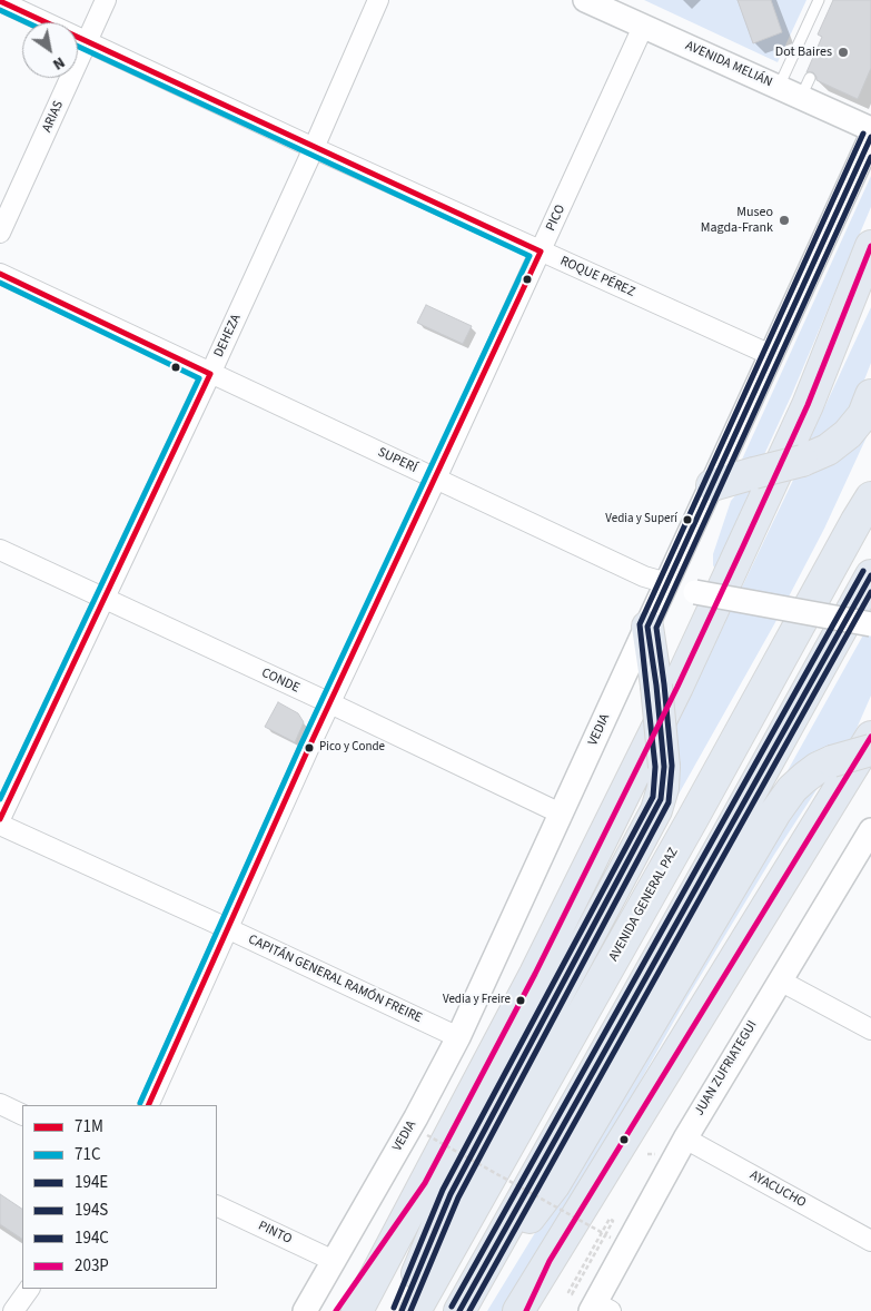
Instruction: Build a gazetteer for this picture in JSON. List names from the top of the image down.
{
  "streets": {
    "highway": ["AVENIDA GENERAL PAZ"],
    "street": [
      "AVENIDA MELIÁN",
      "ARIAS",
      "PICO",
      "ROQUE PÉREZ",
      "DEHEZA",
      "SUPERÍ",
      "CONDE",
      "VEDIA",
      "CAPITÁN GENERAL RAMÓN FREIRE",
      "JUAN ZUFRIATEGUI",
      "AYACUCHO",
      "PINTO"
    ]
  },
  "crossings": [
    ["AVENIDA MELIÁN", "PICO"],
    ["ARIAS", "ROQUE PÉREZ"],
    ["PICO", "ROQUE PÉREZ"],
    ["PICO", "SUPERÍ"],
    ["PICO", "CONDE"],
    ["PICO", "CAPITÁN GENERAL RAMÓN FREIRE"],
    ["ROQUE PÉREZ", "DEHEZA"],
    ["ROQUE PÉREZ", "VEDIA"],
    ["DEHEZA", "SUPERÍ"],
    ["DEHEZA", "CONDE"],
    ["SUPERÍ", "VEDIA"],
    ["CONDE", "VEDIA"],
    ["VEDIA", "CAPITÁN GENERAL RAMÓN FREIRE"],
    ["VEDIA", "PINTO"],
    ["JUAN ZUFRIATEGUI", "AYACUCHO"]
  ],
  "places": [
    "Dot Baires",
    "Museo Magda-Frank",
    "Vedia y Superí",
    "Pico y Conde",
    "Vedia y Freire"
  ],
  "lines": [
    "transit line 71M",
    "transit line 71C",
    "transit line 194C",
    "transit line 194E",
    "transit line 194S",
    "transit line 203P"
  ],
  "legend": [
    "71M",
    "71C",
    "194E",
    "194S",
    "194C",
    "203P"
  ],
  "north": "bottom right"
}
